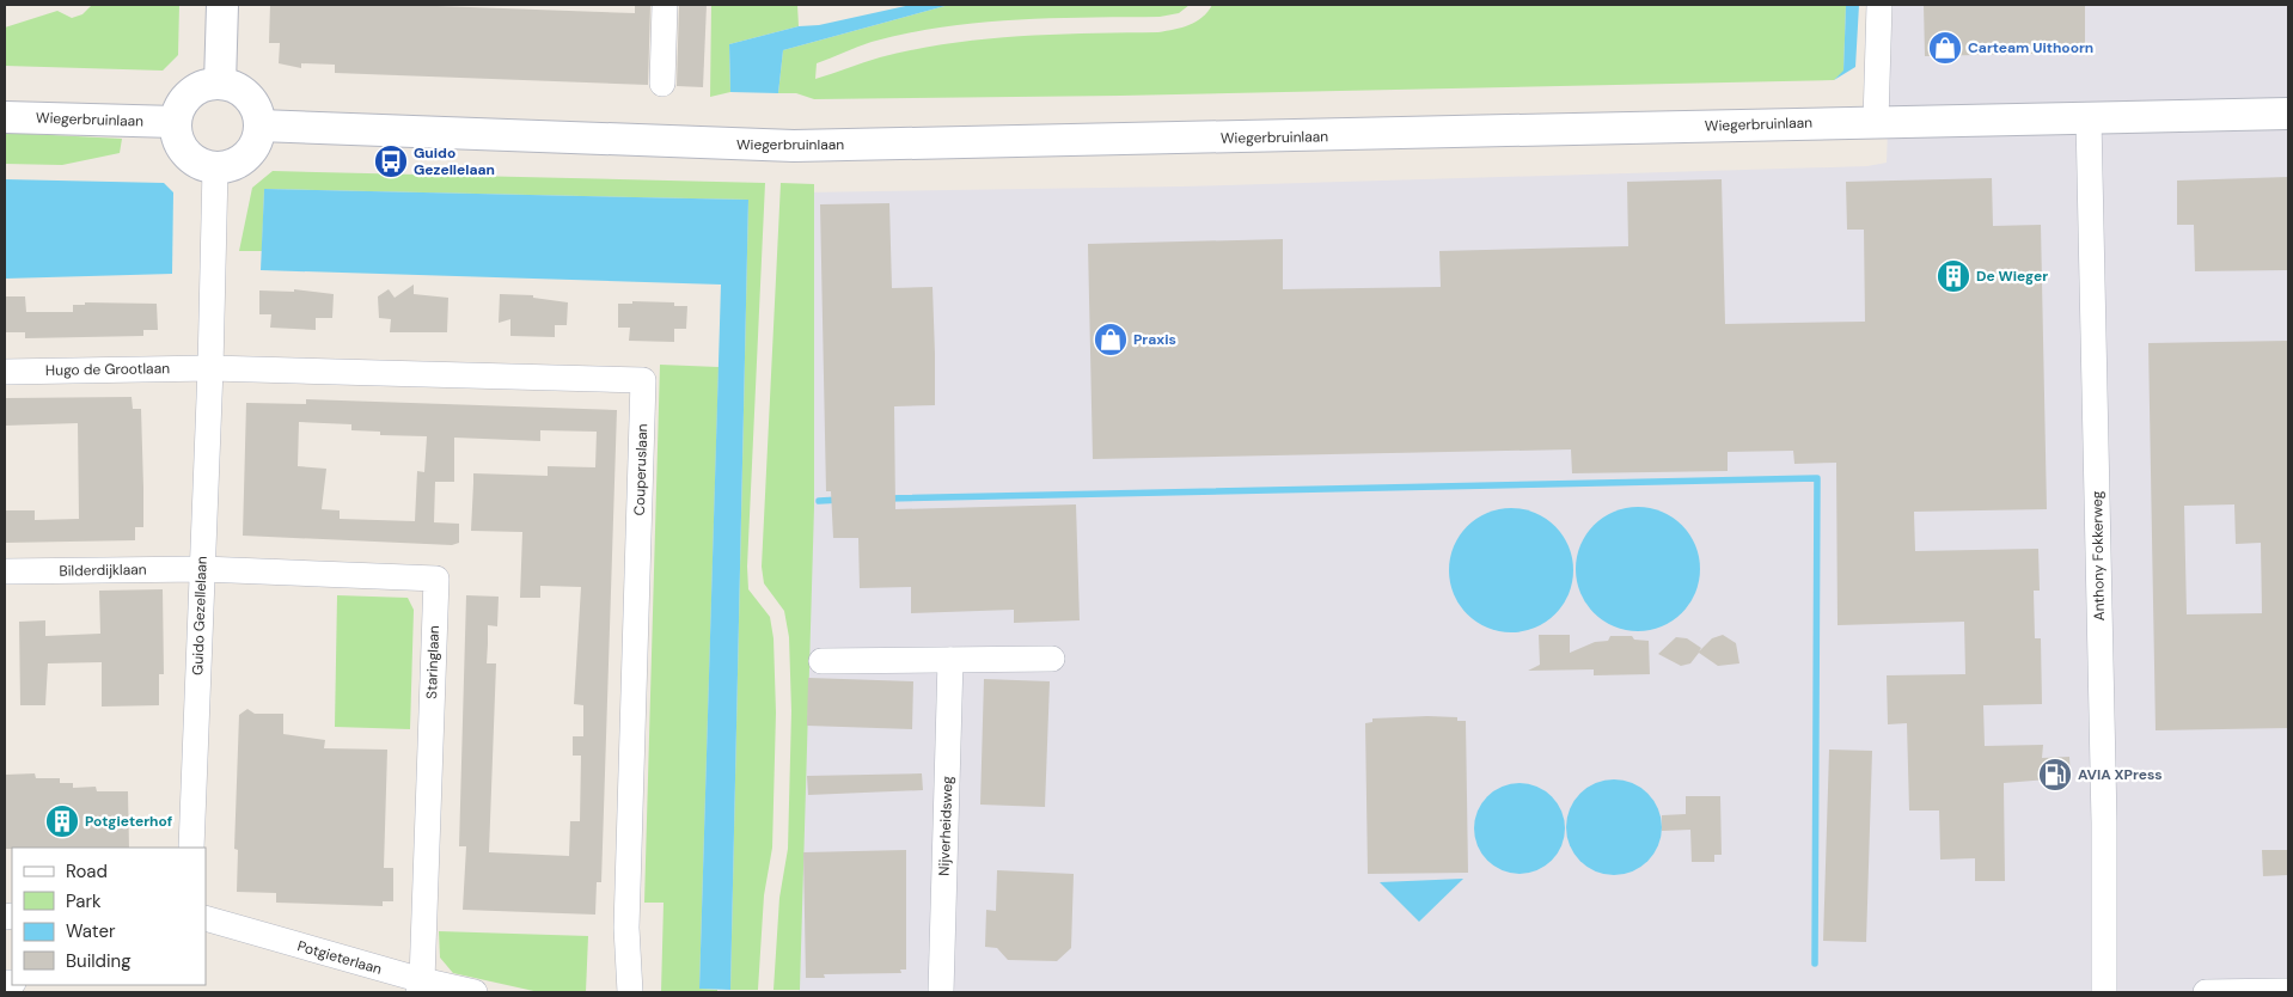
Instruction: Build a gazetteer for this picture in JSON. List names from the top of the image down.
{
  "streets": {
    "street": [
      "Wiegerbruinlaan",
      "Hugo de Grootlaan",
      "Couperuslaan",
      "Anthony Fokkerweg",
      "Bilderdijklaan",
      "Guido Gezellelaan",
      "Staringlaan",
      "Nijverheidsweg",
      "Potgieterlaan"
    ]
  },
  "crossings": [
    ["Wiegerbruinlaan", "Anthony Fokkerweg"],
    ["Wiegerbruinlaan", "Guido Gezellelaan"],
    ["Hugo de Grootlaan", "Couperuslaan"],
    ["Hugo de Grootlaan", "Guido Gezellelaan"],
    ["Couperuslaan", "Guido Gezellelaan"],
    ["Bilderdijklaan", "Guido Gezellelaan"],
    ["Bilderdijklaan", "Staringlaan"],
    ["Guido Gezellelaan", "Staringlaan"],
    ["Staringlaan", "Potgieterlaan"]
  ],
  "places": {
    "shop": ["Carteam Uithoorn", "Praxis"],
    "bus stop": ["Guido Gezellelaan"],
    "building": ["De Wieger", "Potgieterhof"],
    "fuel station": ["AVIA XPress"]
  },
  "legend": [
    "Road",
    "Park",
    "Water",
    "Building"
  ]
}
